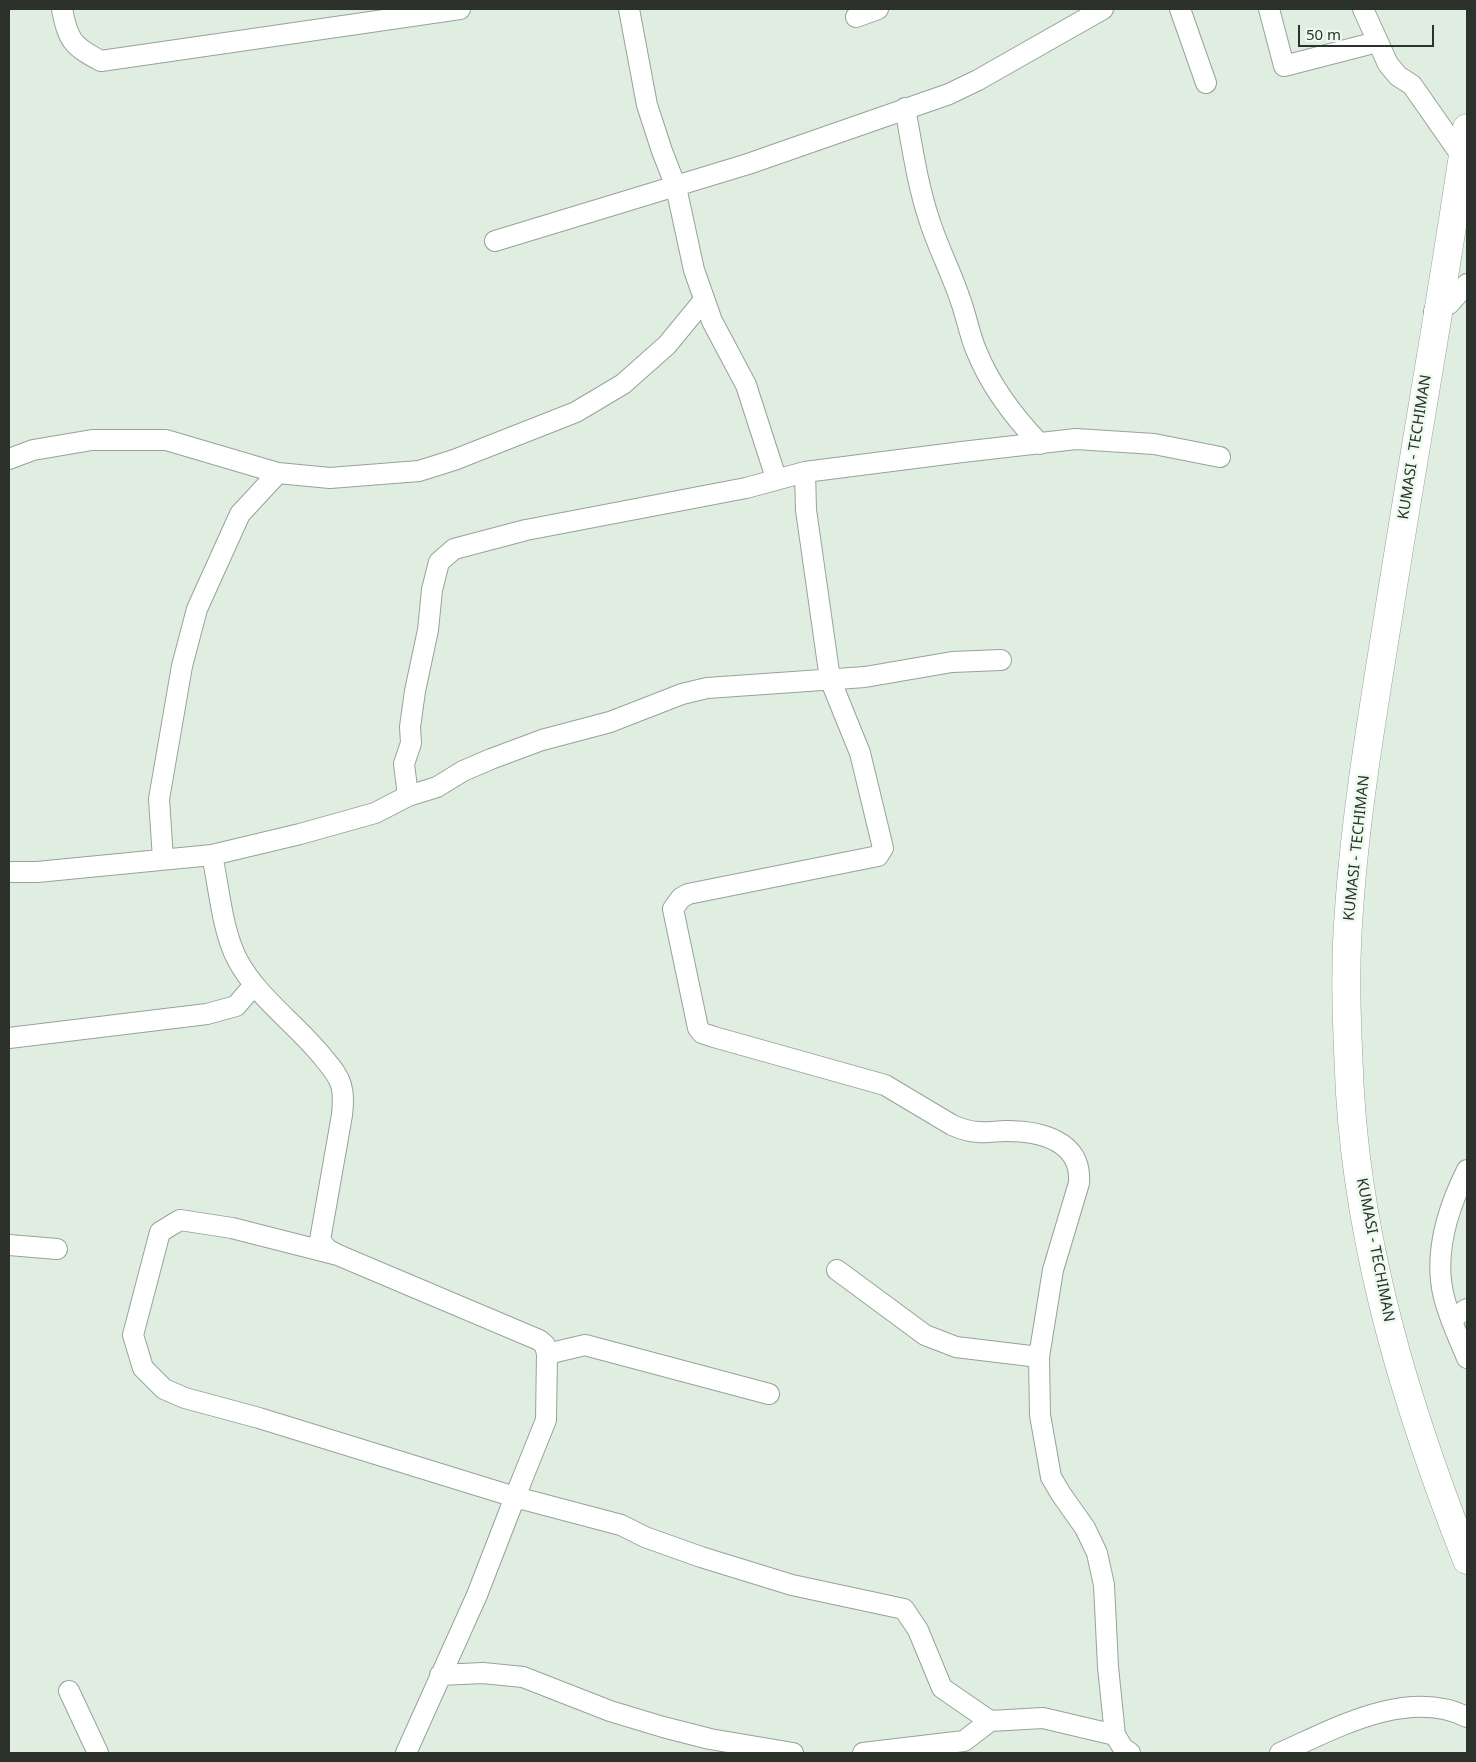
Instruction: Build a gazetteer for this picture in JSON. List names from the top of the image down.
{
  "streets": {
    "highway": ["KUMASI - TECHIMAN"]
  },
  "scale_bar": "50 m"
}
